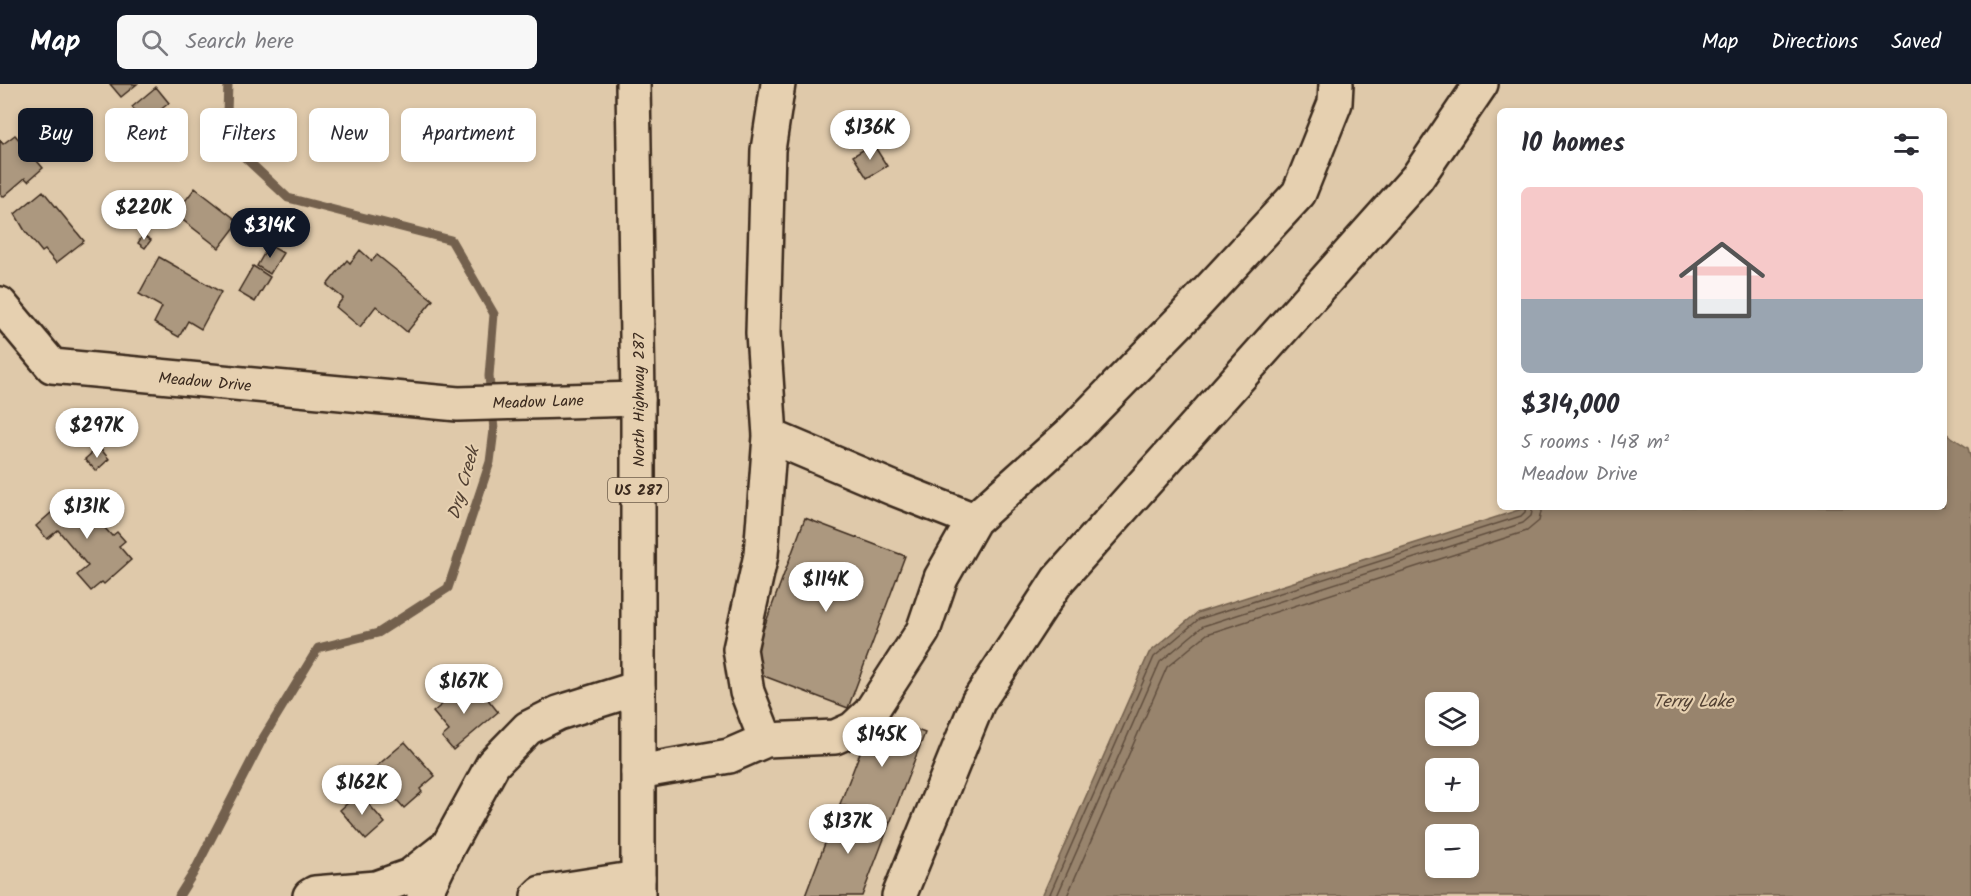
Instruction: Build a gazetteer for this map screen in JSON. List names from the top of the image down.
{
  "streets": {
    "main road": [
      "Meadow Drive",
      "North Highway 287",
      "Meadow Lane",
      "US 287"
    ]
  },
  "crossings": [
    ["Meadow Drive", "Meadow Lane"],
    ["North Highway 287", "Meadow Lane"]
  ],
  "water": ["Dry Creek", "Terry Lake"],
  "page": {
    "header": "Map",
    "search": "Search here",
    "nav": ["Map", "Directions", "Saved"],
    "chip": [
      "Buy",
      "Rent",
      "Filters",
      "New",
      "Apartment"
    ],
    "heading": "10 homes",
    "price": [
      "$136K",
      "$220K",
      "$314K",
      "$297K",
      "$131K",
      "$114K",
      "$167K",
      "$145K",
      "$162K",
      "$137K"
    ],
    "list": [
      {
        "name": "$314,000",
        "note": "5 rooms · 148 m² · Meadow Drive"
      }
    ],
    "map_buttons": ["+", "−"]
  }
}
